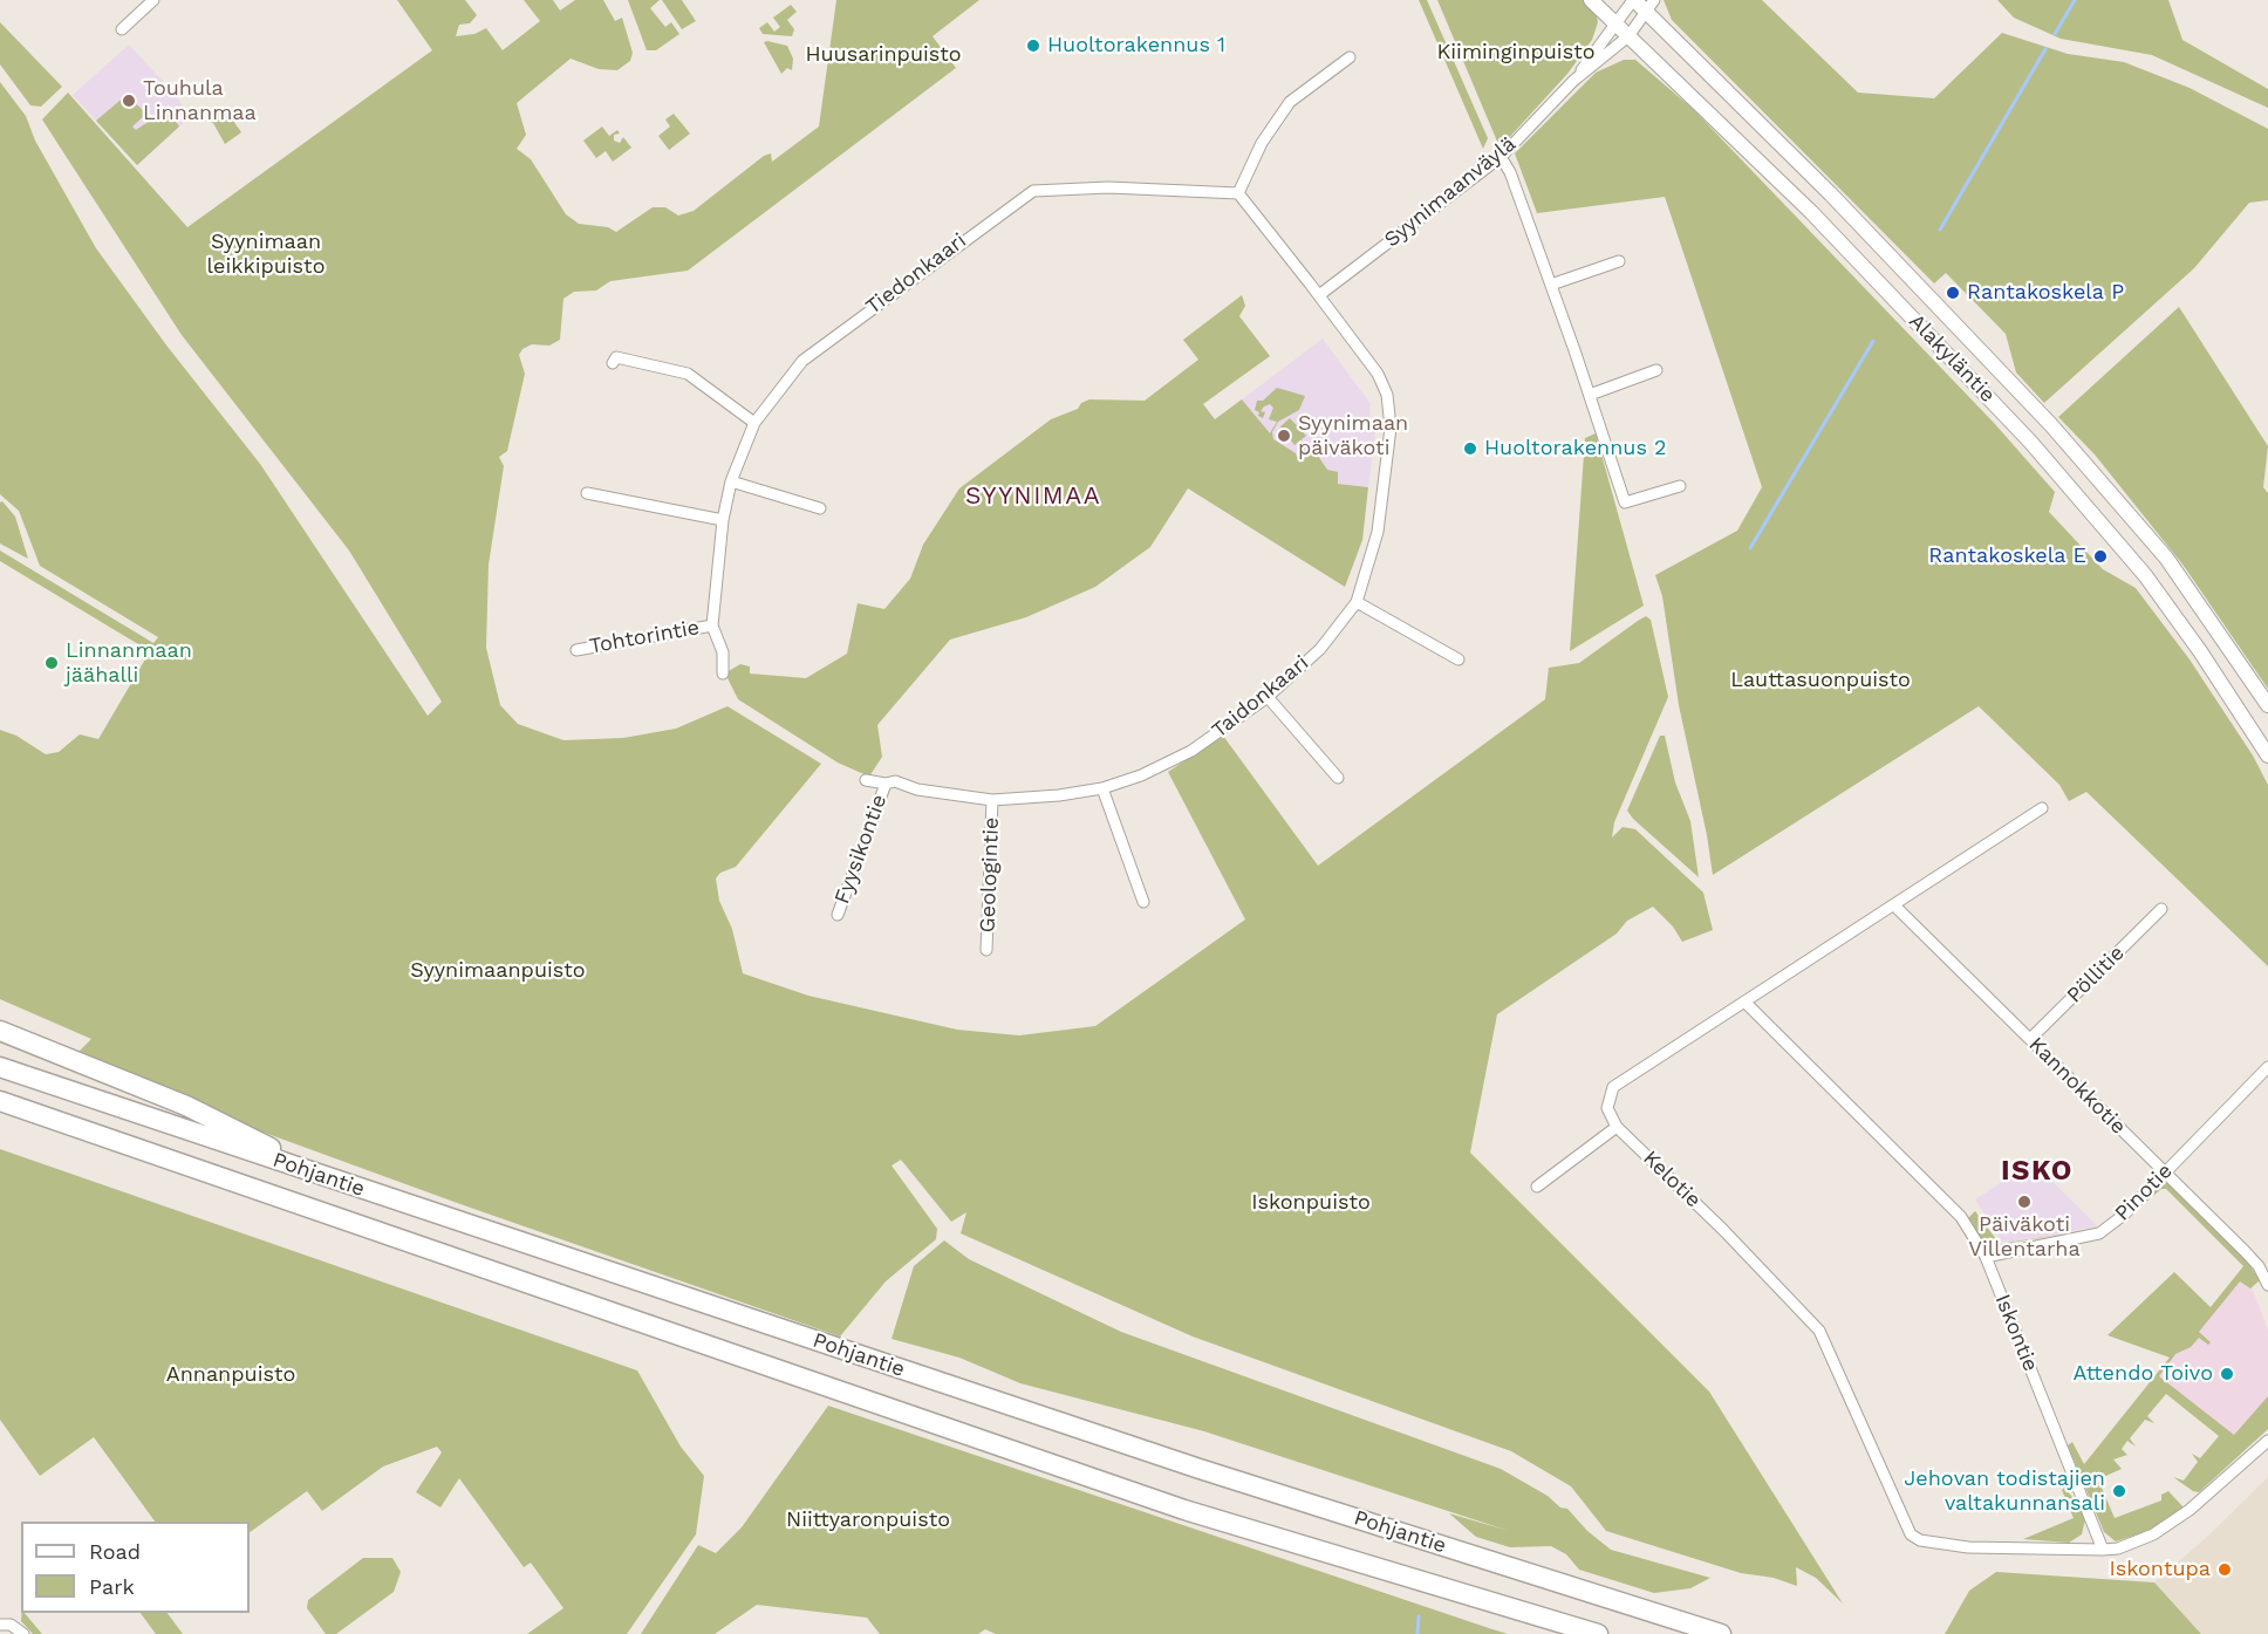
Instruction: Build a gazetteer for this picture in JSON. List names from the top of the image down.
{
  "streets": {
    "highway": ["Pohjantie"],
    "main road": ["Alakyläntie"],
    "street": [
      "Syynimaanväylä",
      "Tiedonkaari",
      "Tohtorintie",
      "Taidonkaari",
      "Fyysikontie",
      "Geologintie",
      "Pöllitie",
      "Kannokkotie",
      "Kelotie",
      "Pinotie",
      "Iskontie"
    ]
  },
  "crossings": [
    ["Syynimaanväylä", "Alakyläntie"],
    ["Syynimaanväylä", "Taidonkaari"],
    ["Tiedonkaari", "Tohtorintie"],
    ["Taidonkaari", "Fyysikontie"],
    ["Taidonkaari", "Geologintie"],
    ["Pöllitie", "Kannokkotie"],
    ["Kannokkotie", "Pinotie"],
    ["Kelotie", "Iskontie"],
    ["Pinotie", "Iskontie"]
  ],
  "districts": ["SYYNIMAA", "ISKO"],
  "parks": [
    "Kiiminginpuisto",
    "Huusarinpuisto",
    "Syynimaan leikkipuisto",
    "Lauttasuonpuisto",
    "Syynimaanpuisto",
    "Iskonpuisto",
    "Annanpuisto",
    "Niittyaronpuisto"
  ],
  "places": [
    "Huoltorakennus 1",
    "Touhula Linnanmaa",
    "Rantakoskela P",
    "Syynimaan päiväkoti",
    "Huoltorakennus 2",
    "Rantakoskela E",
    "Linnanmaan jäähalli",
    "Päiväkoti Villentarha",
    "Attendo Toivo",
    "Jehovan todistajien valtakunnansali",
    "Iskontupa"
  ],
  "legend": ["Road", "Park"]
}
